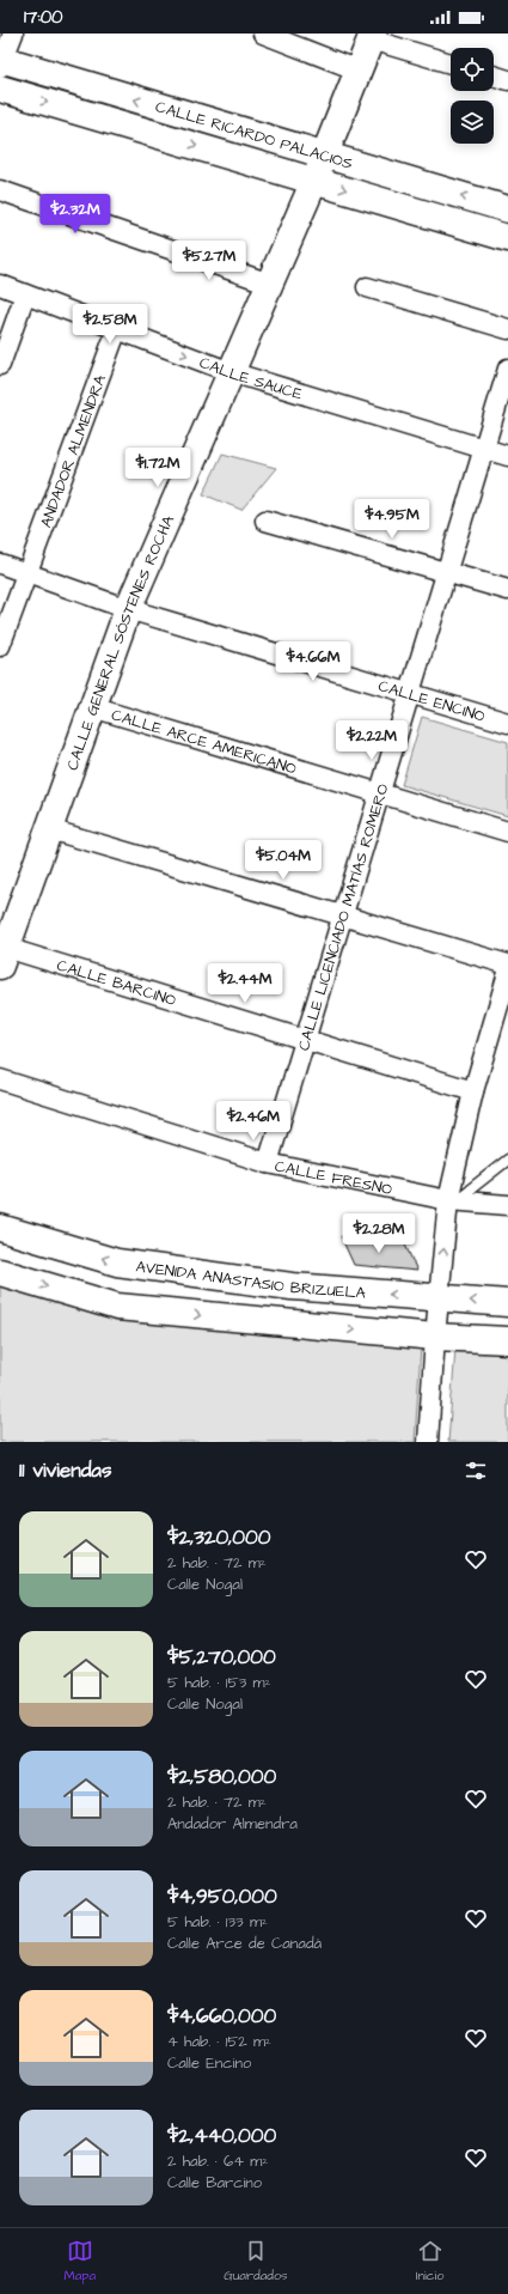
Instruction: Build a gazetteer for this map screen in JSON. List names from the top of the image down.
{
  "streets": {
    "street": [
      "CALLE RICARDO PALACIOS",
      "CALLE SAUCE",
      "ANDADOR ALMENDRA",
      "CALLE GENERAL SÓSTENES ROCHA",
      "CALLE ENCINO",
      "CALLE ARCE AMERICANO",
      "CALLE LICENCIADO MATÍAS ROMERO",
      "CALLE BARCINO",
      "CALLE FRESNO",
      "AVENIDA ANASTASIO BRIZUELA"
    ]
  },
  "crossings": [
    ["CALLE RICARDO PALACIOS", "CALLE GENERAL SÓSTENES ROCHA"],
    ["CALLE SAUCE", "ANDADOR ALMENDRA"],
    ["CALLE SAUCE", "CALLE GENERAL SÓSTENES ROCHA"],
    ["CALLE SAUCE", "CALLE LICENCIADO MATÍAS ROMERO"],
    ["ANDADOR ALMENDRA", "CALLE ENCINO"],
    ["CALLE GENERAL SÓSTENES ROCHA", "CALLE ENCINO"],
    ["CALLE GENERAL SÓSTENES ROCHA", "CALLE ARCE AMERICANO"],
    ["CALLE GENERAL SÓSTENES ROCHA", "CALLE BARCINO"],
    ["CALLE ENCINO", "CALLE LICENCIADO MATÍAS ROMERO"],
    ["CALLE ARCE AMERICANO", "CALLE LICENCIADO MATÍAS ROMERO"],
    ["CALLE LICENCIADO MATÍAS ROMERO", "CALLE BARCINO"],
    ["CALLE LICENCIADO MATÍAS ROMERO", "CALLE FRESNO"]
  ],
  "page": {
    "status": "17:00",
    "price": [
      "$2.32M",
      "$5.27M",
      "$2.58M",
      "$1.72M",
      "$4.95M",
      "$4.66M",
      "$2.22M",
      "$5.04M",
      "$2.44M",
      "$2.46M",
      "$2.28M"
    ],
    "heading": "11 viviendas",
    "list": [
      {
        "name": "$2,320,000",
        "note": "2 hab. · 72 m² · Calle Nogal"
      },
      {
        "name": "$5,270,000",
        "note": "5 hab. · 153 m² · Calle Nogal"
      },
      {
        "name": "$2,580,000",
        "note": "2 hab. · 72 m² · Andador Almendra"
      },
      {
        "name": "$4,950,000",
        "note": "5 hab. · 133 m² · Calle Arce de Canadá"
      },
      {
        "name": "$4,660,000",
        "note": "4 hab. · 152 m² · Calle Encino"
      },
      {
        "name": "$2,440,000",
        "note": "2 hab. · 64 m² · Calle Barcino"
      }
    ],
    "tabs": ["Mapa", "Guardados", "Inicio"]
  }
}
